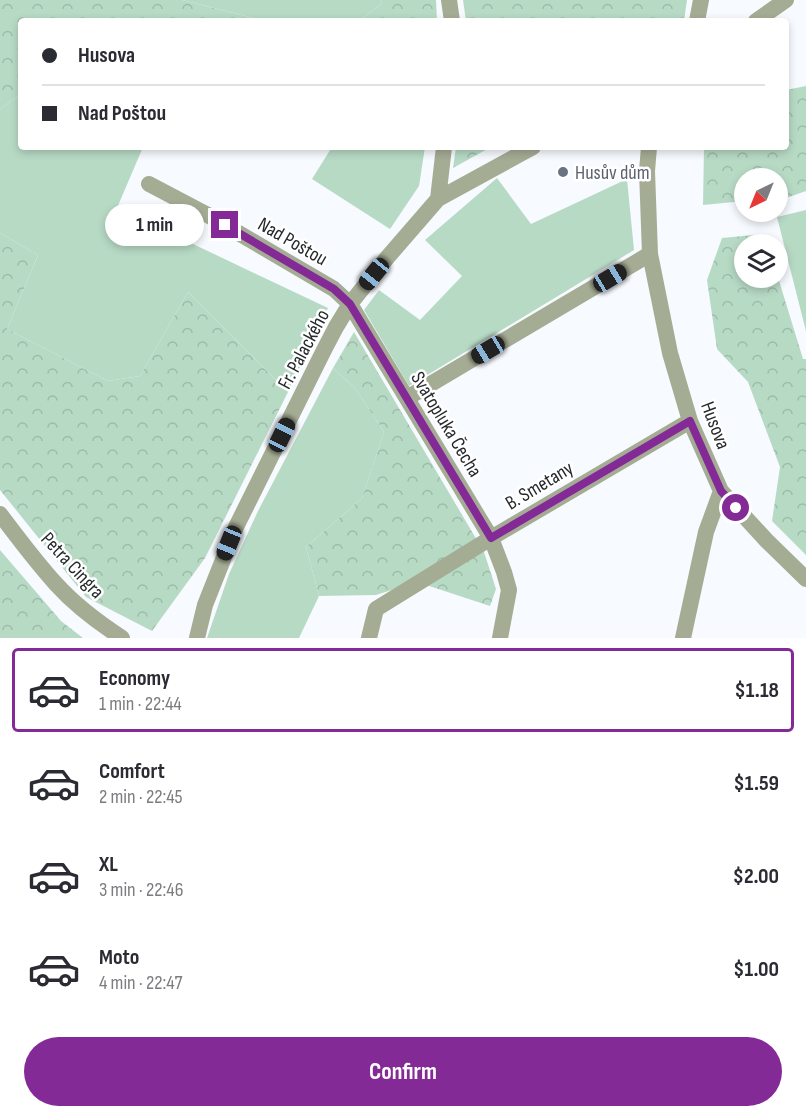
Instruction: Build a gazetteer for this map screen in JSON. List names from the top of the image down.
{
  "streets": {
    "street": [
      "Nad Poštou",
      "Fr. Palackého",
      "Svatopluka Čecha",
      "Husova",
      "B. Smetany",
      "Petra Cingra"
    ]
  },
  "crossings": [
    ["Nad Poštou", "Fr. Palackého"],
    ["Nad Poštou", "Svatopluka Čecha"],
    ["Fr. Palackého", "Svatopluka Čecha"],
    ["Svatopluka Čecha", "B. Smetany"],
    ["Husova", "B. Smetany"]
  ],
  "places": ["Husův dům"],
  "north": "bottom left",
  "page": {
    "banner": ["Husova", "Nad Poštou"],
    "bubble": "1 min",
    "list": [
      {
        "name": "Economy",
        "note": "1 min · 22:44",
        "value": "$1.18"
      },
      {
        "name": "Comfort",
        "note": "2 min · 22:45",
        "value": "$1.59"
      },
      {
        "name": "XL",
        "note": "3 min · 22:46",
        "value": "$2.00"
      },
      {
        "name": "Moto",
        "note": "4 min · 22:47",
        "value": "$1.00"
      }
    ],
    "buttons": "Confirm"
  }
}
